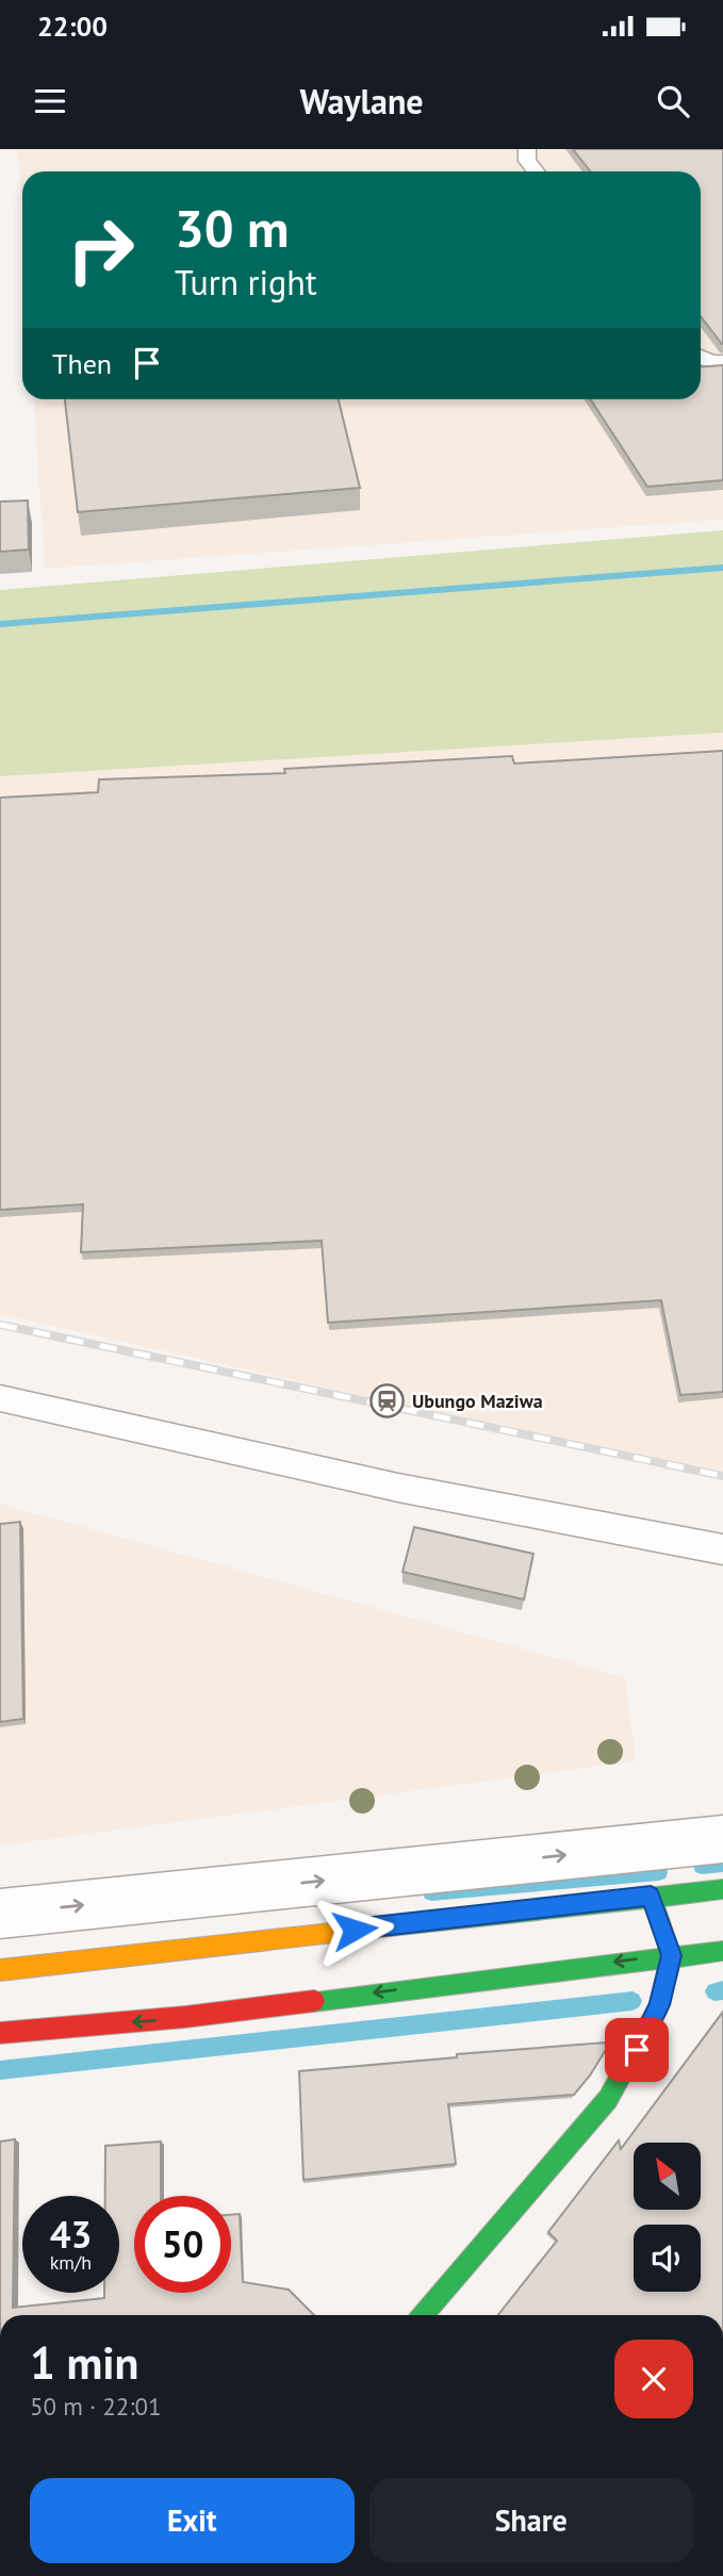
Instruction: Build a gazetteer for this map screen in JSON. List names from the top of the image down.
{
  "places": {
    "station": ["Ubungo Maziwa"]
  },
  "north": "top left",
  "page": {
    "status": "22:00",
    "header": "Waylane",
    "turn": ["30 m", "Turn right"],
    "then": "Then",
    "speed": "43 km/h",
    "limit": "50",
    "heading": ["1 min", "50 m · 22:01"],
    "buttons": ["Exit", "Share"]
  }
}
